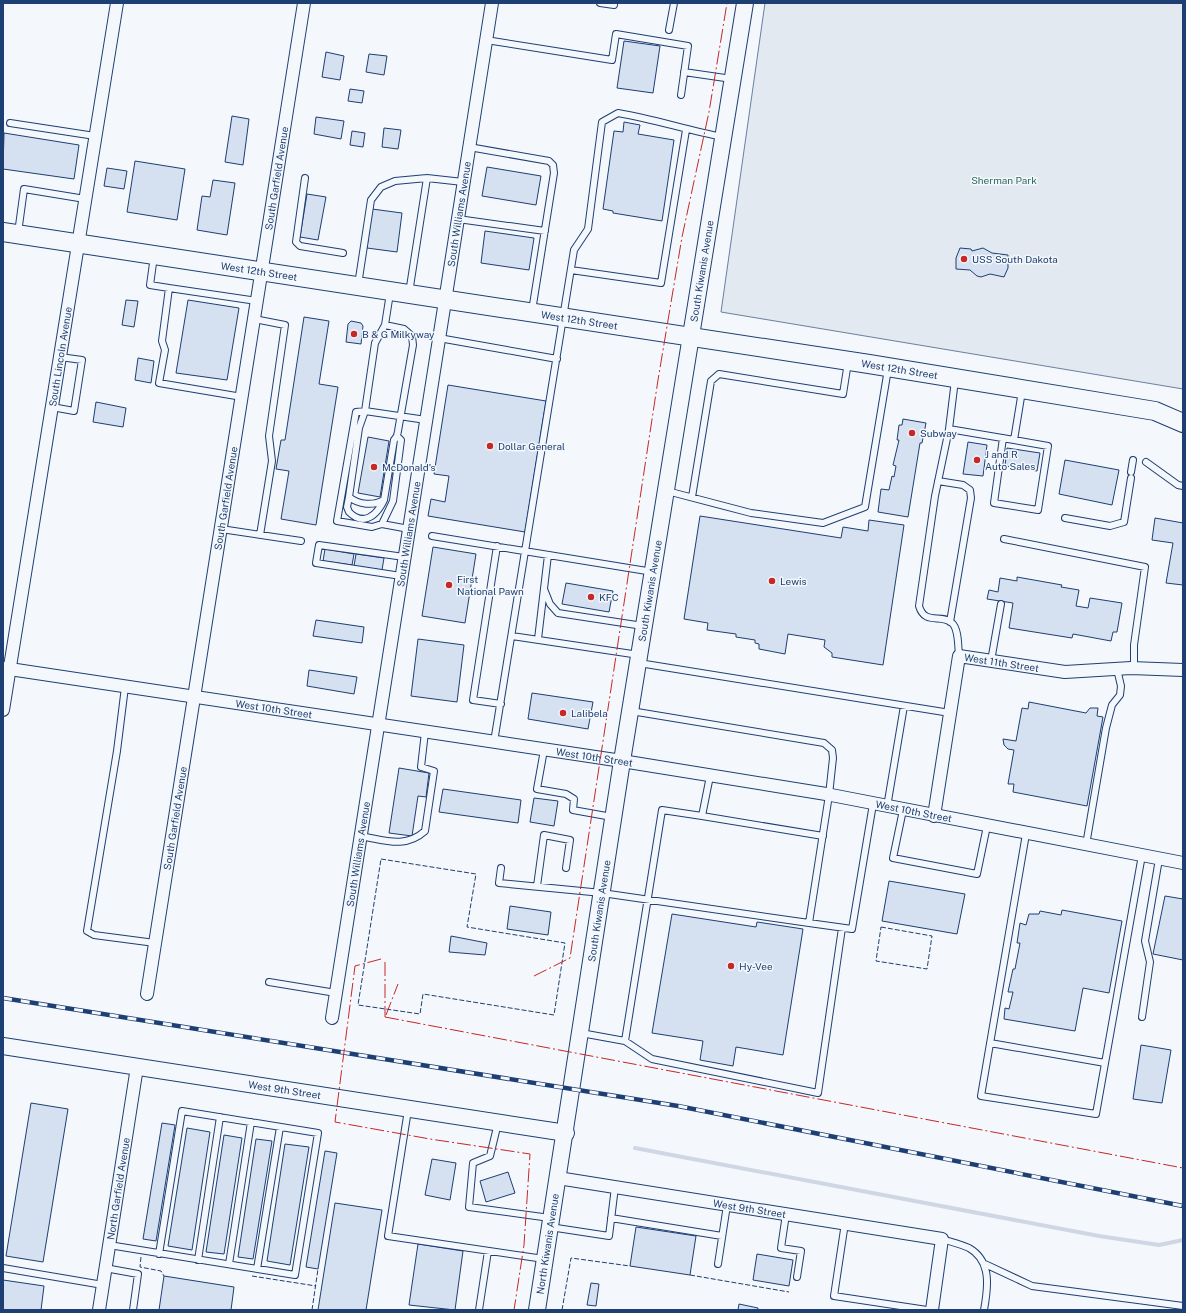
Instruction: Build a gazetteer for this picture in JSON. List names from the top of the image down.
{
  "streets": {
    "main road": [
      "South Kiwanis Avenue",
      "West 12th Street",
      "West 9th Street",
      "North Kiwanis Avenue"
    ],
    "street": [
      "South Garfield Avenue",
      "South Williams Avenue",
      "South Lincoln Avenue",
      "West 11th Street",
      "West 10th Street",
      "North Garfield Avenue"
    ]
  },
  "crossings": [
    ["South Garfield Avenue", "West 12th Street"],
    ["South Garfield Avenue", "West 10th Street"],
    ["South Williams Avenue", "West 12th Street"],
    ["South Williams Avenue", "West 10th Street"],
    ["South Kiwanis Avenue", "West 12th Street"],
    ["South Kiwanis Avenue", "West 10th Street"],
    ["South Kiwanis Avenue", "West 9th Street"],
    ["South Kiwanis Avenue", "North Kiwanis Avenue"],
    ["West 12th Street", "South Lincoln Avenue"],
    ["South Lincoln Avenue", "West 10th Street"],
    ["West 11th Street", "West 10th Street"],
    ["West 9th Street", "North Garfield Avenue"],
    ["West 9th Street", "North Kiwanis Avenue"]
  ],
  "parks": ["Sherman Park"],
  "places": [
    "USS South Dakota",
    "B & G Milkyway",
    "Subway",
    "Dollar General",
    "J and R Auto Sales",
    "McDonald's",
    "Lewis",
    "First National Pawn",
    "KFC",
    "Lalibela",
    "Hy-Vee"
  ]
}
